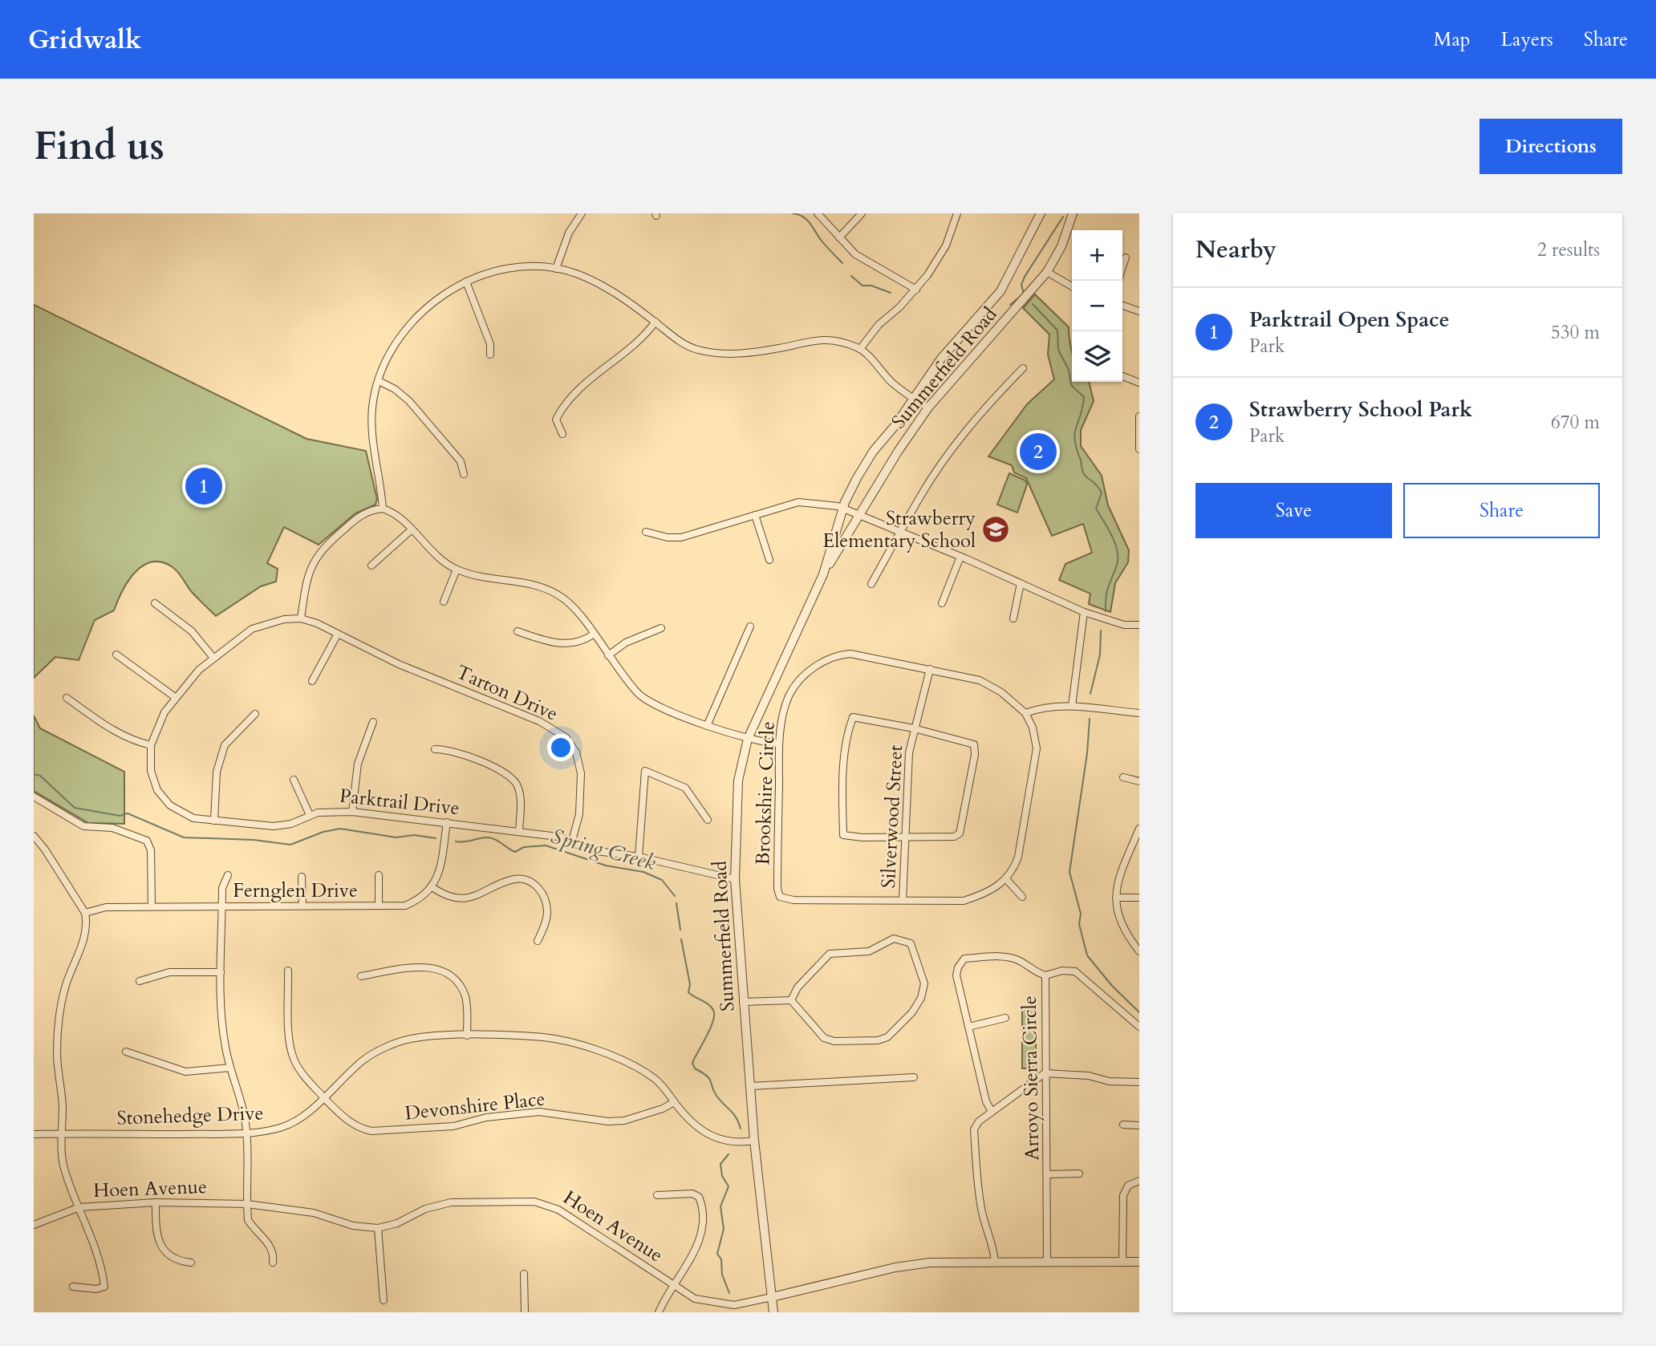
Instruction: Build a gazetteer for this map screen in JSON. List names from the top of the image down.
{
  "streets": {
    "street": [
      "Summerfield Road",
      "Tarton Drive",
      "Brookshire Circle",
      "Parktrail Drive",
      "Silverwood Street",
      "Fernglen Drive",
      "Arroyo Sierra Circle",
      "Devonshire Place",
      "Stonehedge Drive",
      "Hoen Avenue"
    ]
  },
  "crossings": [
    ["Summerfield Road", "Parktrail Drive"],
    ["Summerfield Road", "Stonehedge Drive"],
    ["Summerfield Road", "Hoen Avenue"],
    ["Tarton Drive", "Parktrail Drive"],
    ["Brookshire Circle", "Silverwood Street"],
    ["Arroyo Sierra Circle", "Hoen Avenue"],
    ["Devonshire Place", "Stonehedge Drive"]
  ],
  "water": ["Spring Creek"],
  "places": {
    "school or university": ["Strawberry Elementary School"]
  },
  "page": {
    "header": "Gridwalk",
    "nav": ["Map", "Layers", "Share"],
    "buttons": [
      "Directions",
      ["Save", "Share"]
    ],
    "title": "Find us",
    "heading": ["Nearby", "2 results"],
    "map_buttons": ["+", "−"],
    "list": [
      {
        "mark": "1",
        "name": "Parktrail Open Space",
        "note": "Park",
        "value": "530 m"
      },
      {
        "mark": "2",
        "name": "Strawberry School Park",
        "note": "Park",
        "value": "670 m"
      }
    ],
    "pins": ["2", "1"]
  }
}
